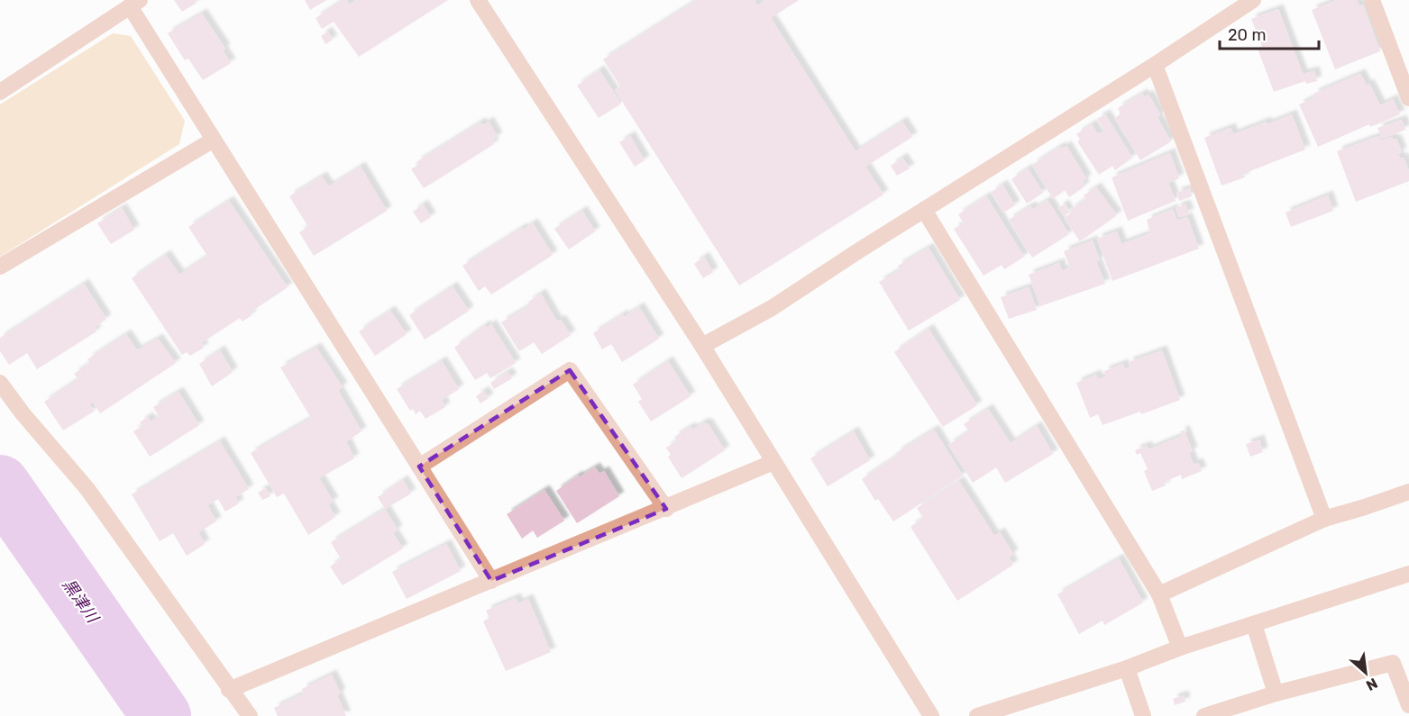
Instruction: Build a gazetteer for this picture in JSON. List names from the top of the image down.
{
  "water": ["黒津川"],
  "scale_bar": "20 m",
  "north": "bottom right"
}
